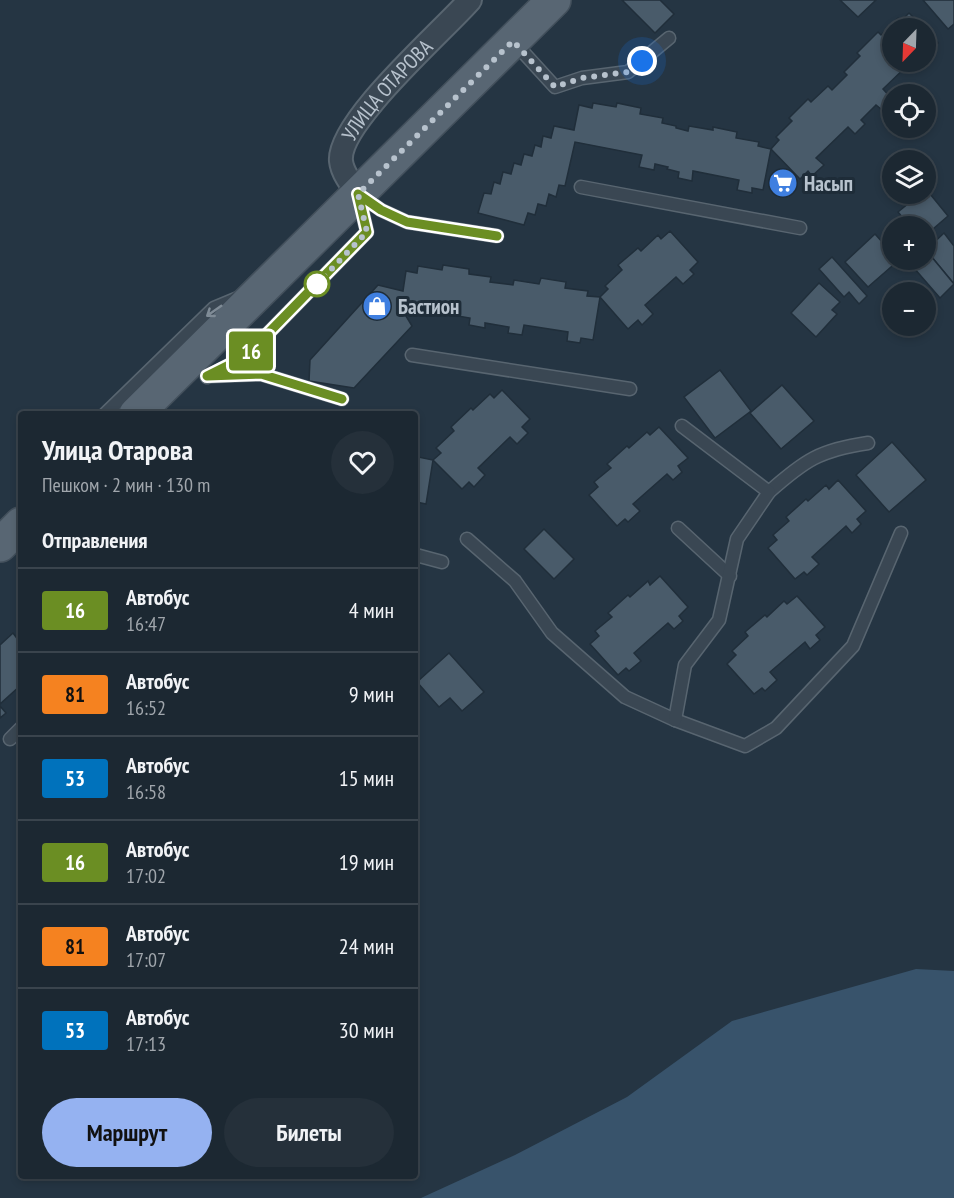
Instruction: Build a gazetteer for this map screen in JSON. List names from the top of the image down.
{
  "streets": {
    "street": ["УЛИЦА ОТАРОВА"]
  },
  "places": {
    "supermarket": ["Насып"],
    "shop": ["Бастион"]
  },
  "lines": ["bus line 16"],
  "north": "bottom left",
  "page": {
    "on_map": "16",
    "map_buttons": ["+", "−"],
    "heading": [
      ["Улица Отарова", "Пешком · 2 мин · 130 m"],
      "Отправления"
    ],
    "list": [
      {
        "mark": "16",
        "name": "Автобус",
        "note": "16:47",
        "value": "4 мин"
      },
      {
        "mark": "81",
        "name": "Автобус",
        "note": "16:52",
        "value": "9 мин"
      },
      {
        "mark": "53",
        "name": "Автобус",
        "note": "16:58",
        "value": "15 мин"
      },
      {
        "mark": "16",
        "name": "Автобус",
        "note": "17:02",
        "value": "19 мин"
      },
      {
        "mark": "81",
        "name": "Автобус",
        "note": "17:07",
        "value": "24 мин"
      },
      {
        "mark": "53",
        "name": "Автобус",
        "note": "17:13",
        "value": "30 мин"
      }
    ],
    "buttons": ["Маршрут", "Билеты"]
  }
}
